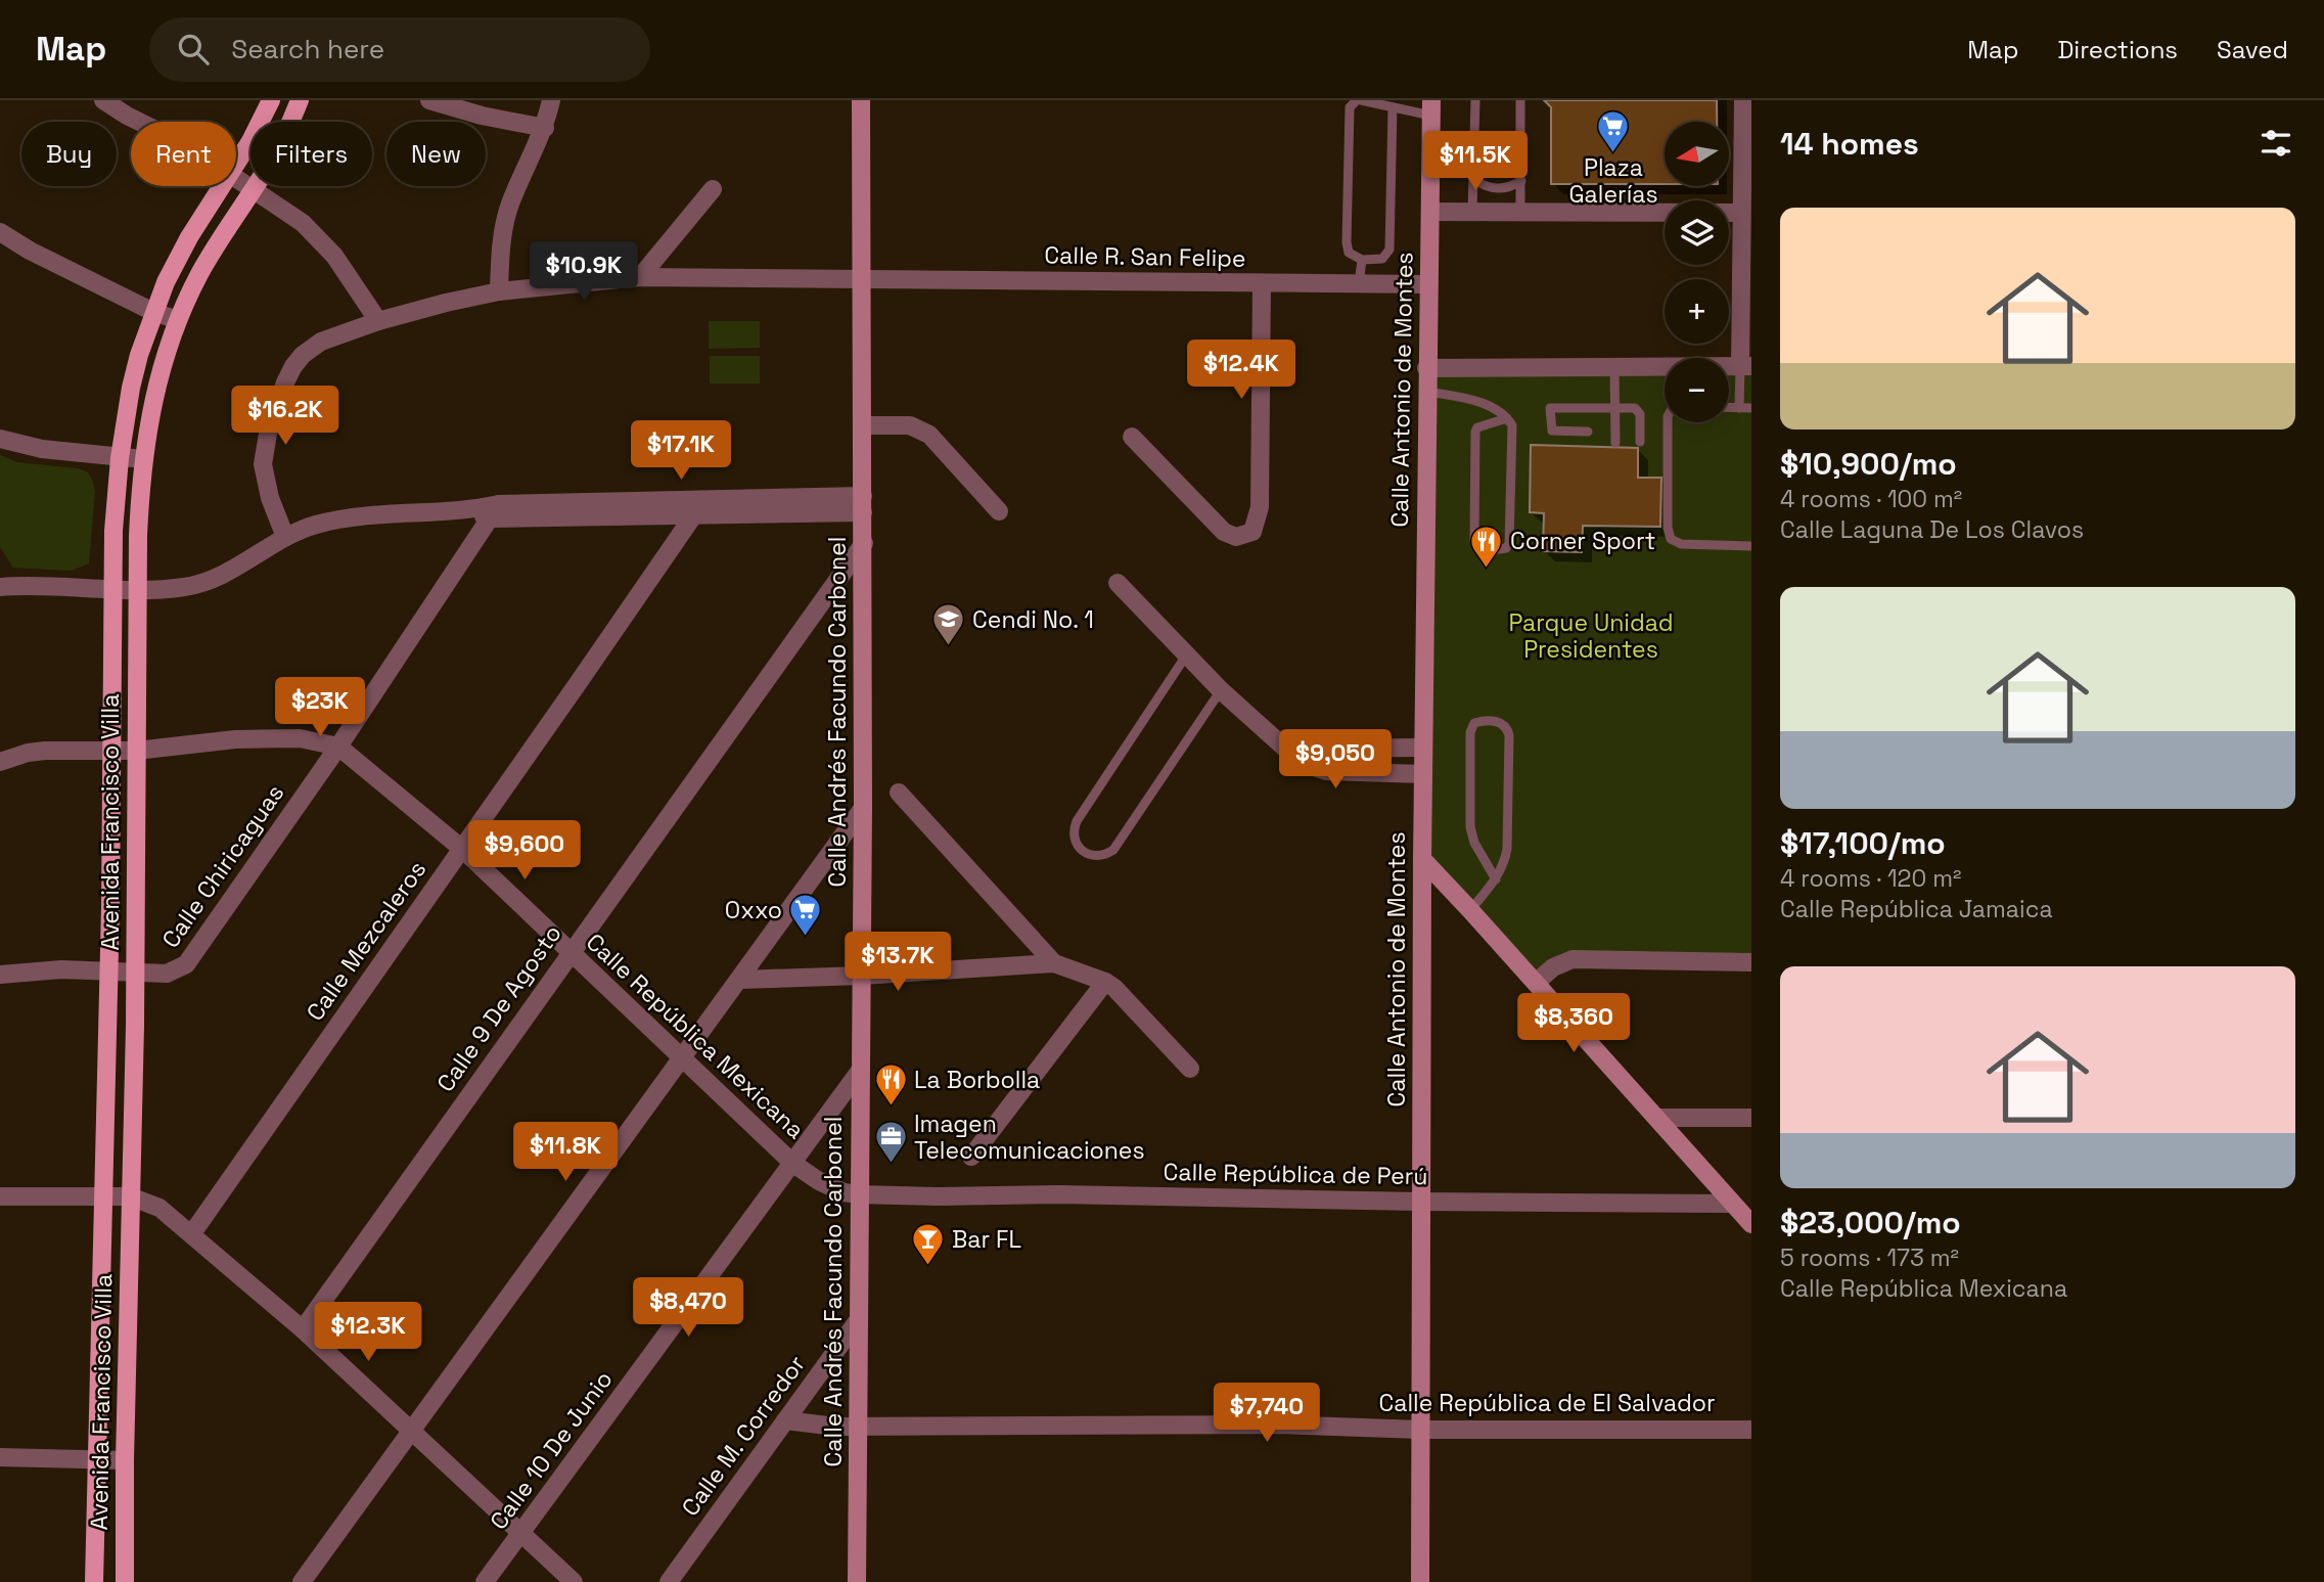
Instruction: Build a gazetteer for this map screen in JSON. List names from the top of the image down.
{
  "streets": {
    "main road": ["Calle Antonio de Montes", "Calle Andrés Facundo Carbonel", "Avenida Francisco Villa"],
    "street": [
      "Calle R. San Felipe",
      "Calle Chiricaguas",
      "Calle Mezcaleros",
      "Calle 9 De Agosto",
      "Calle República Mexicana",
      "Calle República de Perú",
      "Calle República de El Salvador",
      "Calle M. Corredor",
      "Calle 10 De Junio"
    ]
  },
  "crossings": [
    ["Calle R. San Felipe", "Calle Antonio de Montes"],
    ["Calle R. San Felipe", "Calle Andrés Facundo Carbonel"],
    ["Calle Antonio de Montes", "Calle República de Perú"],
    ["Calle Antonio de Montes", "Calle República de El Salvador"],
    ["Calle Andrés Facundo Carbonel", "Calle 9 De Agosto"],
    ["Calle Andrés Facundo Carbonel", "Calle República Mexicana"],
    ["Calle Andrés Facundo Carbonel", "Calle República de Perú"],
    ["Calle Andrés Facundo Carbonel", "Calle República de El Salvador"],
    ["Calle Andrés Facundo Carbonel", "Calle M. Corredor"],
    ["Calle Andrés Facundo Carbonel", "Calle 10 De Junio"],
    ["Avenida Francisco Villa", "Calle Chiricaguas"],
    ["Avenida Francisco Villa", "Calle República Mexicana"],
    ["Calle Chiricaguas", "Calle República Mexicana"],
    ["Calle Mezcaleros", "Calle República Mexicana"],
    ["Calle 9 De Agosto", "Calle República Mexicana"],
    ["Calle República Mexicana", "Calle República de Perú"],
    ["Calle República Mexicana", "Calle 10 De Junio"],
    ["Calle República de El Salvador", "Calle M. Corredor"]
  ],
  "parks": ["Parque Unidad Presidentes"],
  "places": {
    "supermarket": ["Plaza Galerías", "Oxxo"],
    "restaurant": ["Corner Sport", "La Borbolla"],
    "school or university": ["Cendi No. 1"],
    "office": ["Imagen Telecomunicaciones"],
    "bar": ["Bar FL"]
  },
  "north": "left",
  "page": {
    "header": "Map",
    "search": "Search here",
    "nav": ["Map", "Directions", "Saved"],
    "heading": "14 homes",
    "map_buttons": ["+", "−"],
    "chip": [
      "Buy",
      "Rent",
      "Filters",
      "New"
    ],
    "price": [
      "$11.5K",
      "$10.9K",
      "$12.4K",
      "$16.2K",
      "$17.1K",
      "$23K",
      "$9,050",
      "$9,600",
      "$13.7K",
      "$8,360",
      "$11.8K",
      "$8,470",
      "$12.3K",
      "$7,740"
    ],
    "list": [
      {
        "name": "$10,900/mo",
        "note": "4 rooms · 100 m² · Calle Laguna De Los Clavos"
      },
      {
        "name": "$17,100/mo",
        "note": "4 rooms · 120 m² · Calle República Jamaica"
      },
      {
        "name": "$23,000/mo",
        "note": "5 rooms · 173 m² · Calle República Mexicana"
      }
    ]
  }
}
